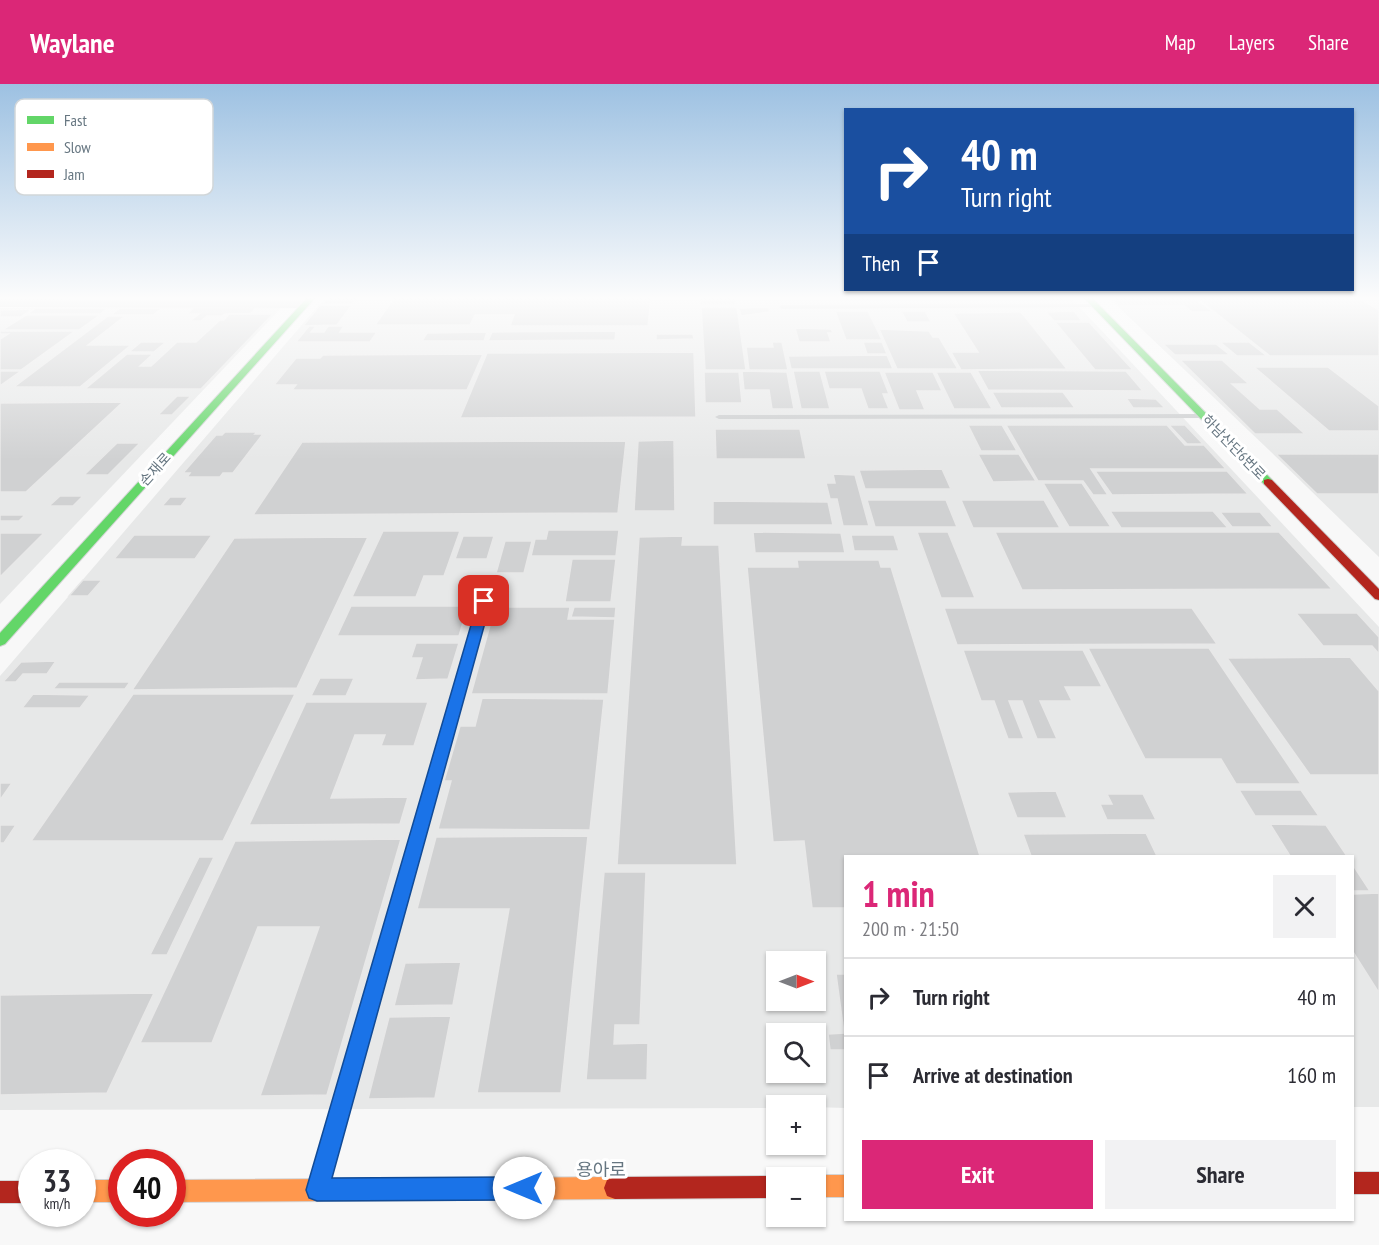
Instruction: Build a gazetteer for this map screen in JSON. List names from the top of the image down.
{
  "streets": {
    "street": ["하남산단6번로", "손재로", "용아로"]
  },
  "legend": ["Fast", "Slow", "Jam"],
  "north": "right",
  "page": {
    "header": "Waylane",
    "nav": ["Map", "Layers", "Share"],
    "turn": ["40 m", "Turn right"],
    "then": "Then",
    "heading": ["1 min", "200 m · 21:50"],
    "map_buttons": ["+", "−"],
    "list": [
      {
        "name": "Turn right",
        "value": "40 m"
      },
      {
        "name": "Arrive at destination",
        "value": "160 m"
      }
    ],
    "buttons": ["Exit", "Share"],
    "speed": "33 km/h",
    "limit": "40"
  }
}
